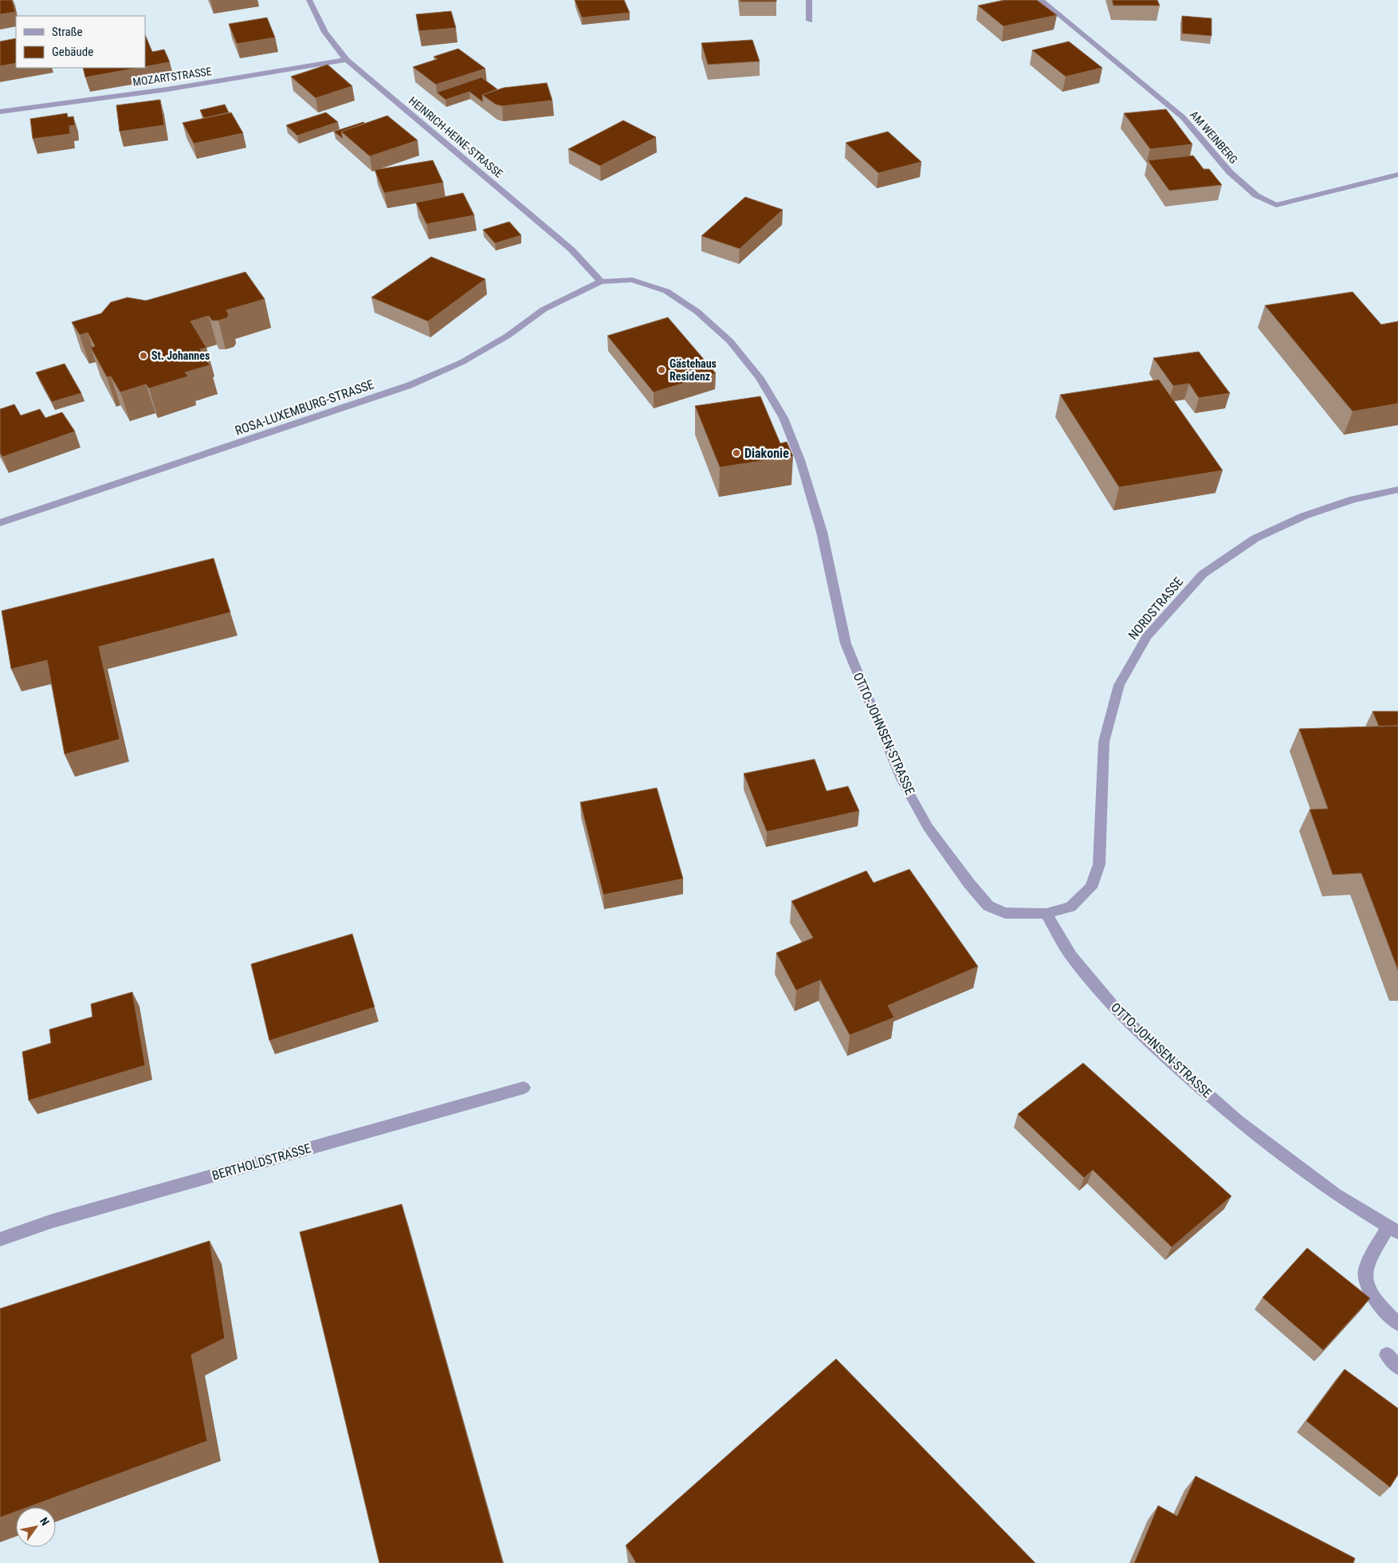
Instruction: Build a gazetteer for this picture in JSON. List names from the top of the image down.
{
  "streets": {
    "street": [
      "MOZARTSTRASSE",
      "HEINRICH-HEINE-STRASSE",
      "AM WEINBERG",
      "ROSA-LUXEMBURG-STRASSE",
      "NORDSTRASSE",
      "OTTO-JOHNSEN-STRASSE",
      "BERTHOLDSTRASSE"
    ]
  },
  "crossings": [
    ["MOZARTSTRASSE", "HEINRICH-HEINE-STRASSE"],
    ["HEINRICH-HEINE-STRASSE", "ROSA-LUXEMBURG-STRASSE"],
    ["HEINRICH-HEINE-STRASSE", "OTTO-JOHNSEN-STRASSE"],
    ["ROSA-LUXEMBURG-STRASSE", "OTTO-JOHNSEN-STRASSE"],
    ["NORDSTRASSE", "OTTO-JOHNSEN-STRASSE"]
  ],
  "places": ["St. Johannes", "Gästehaus Residenz", "Diakonie"],
  "legend": ["Straße", "Gebäude"],
  "north": "top right"
}
